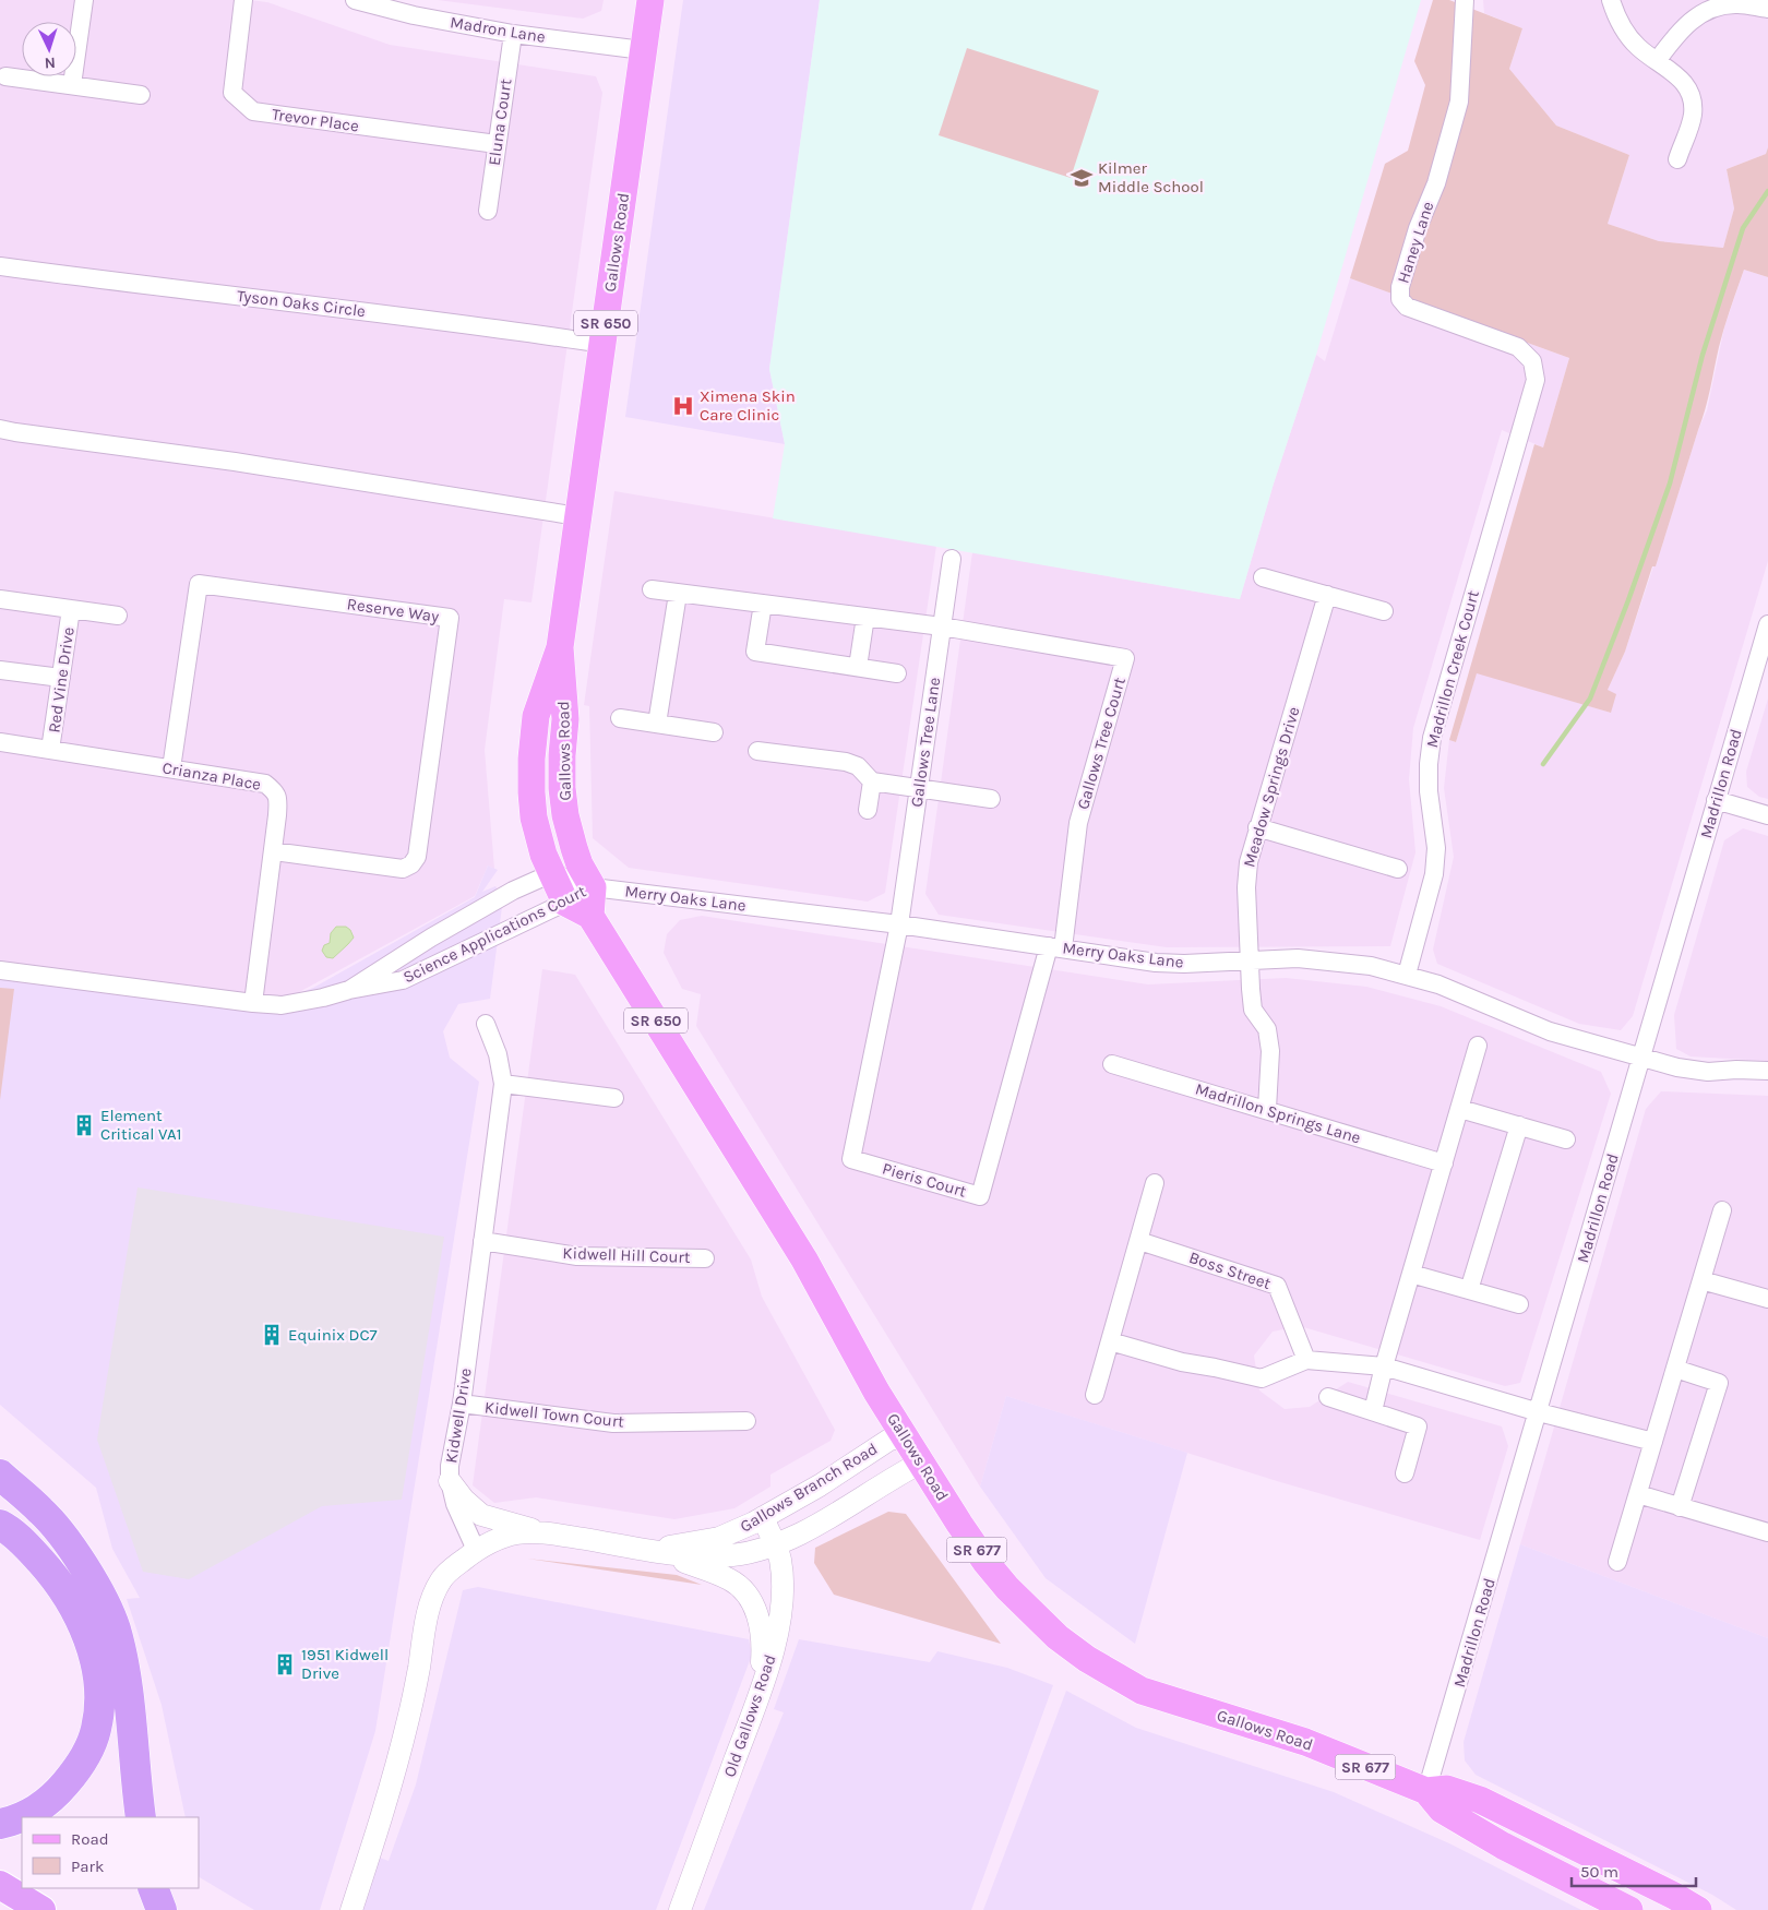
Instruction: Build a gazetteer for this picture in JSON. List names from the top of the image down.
{
  "streets": {
    "main road": ["Gallows Road", "SR 650", "SR 677"],
    "street": [
      "Madron Lane",
      "Trevor Place",
      "Eluna Court",
      "Haney Lane",
      "Tyson Oaks Circle",
      "Reserve Way",
      "Madrillon Creek Court",
      "Red Vine Drive",
      "Gallows Tree Lane",
      "Gallows Tree Court",
      "Crianza Place",
      "Madrillon Road",
      "Meadow Springs Drive",
      "Merry Oaks Lane",
      "Science Applications Court",
      "Madrillon Springs Lane",
      "Pieris Court",
      "Kidwell Hill Court",
      "Boss Street",
      "Kidwell Town Court",
      "Kidwell Drive",
      "Gallows Branch Road",
      "Old Gallows Road"
    ]
  },
  "crossings": [
    ["Madron Lane", "Eluna Court"],
    ["Madron Lane", "Gallows Road"],
    ["Trevor Place", "Eluna Court"],
    ["Gallows Road", "Tyson Oaks Circle"],
    ["Gallows Road", "Madrillon Road"],
    ["Gallows Road", "Merry Oaks Lane"],
    ["Gallows Road", "Science Applications Court"],
    ["Gallows Road", "Gallows Branch Road"],
    ["Haney Lane", "Madrillon Creek Court"],
    ["Reserve Way", "Crianza Place"],
    ["Madrillon Creek Court", "Merry Oaks Lane"],
    ["Red Vine Drive", "Crianza Place"],
    ["Gallows Tree Lane", "Gallows Tree Court"],
    ["Gallows Tree Lane", "Merry Oaks Lane"],
    ["Gallows Tree Lane", "Pieris Court"],
    ["Gallows Tree Court", "Merry Oaks Lane"],
    ["Gallows Tree Court", "Pieris Court"],
    ["Crianza Place", "Science Applications Court"],
    ["Madrillon Road", "Merry Oaks Lane"],
    ["Meadow Springs Drive", "Merry Oaks Lane"],
    ["Meadow Springs Drive", "Madrillon Springs Lane"],
    ["Merry Oaks Lane", "Science Applications Court"],
    ["Merry Oaks Lane", "Pieris Court"],
    ["Kidwell Hill Court", "Kidwell Drive"],
    ["Kidwell Town Court", "Kidwell Drive"],
    ["Kidwell Drive", "Gallows Branch Road"],
    ["Gallows Branch Road", "Old Gallows Road"]
  ],
  "places": {
    "school or university": ["Kilmer Middle School"],
    "hospital": ["Ximena Skin Care Clinic"],
    "building": ["Element Critical VA1", "Equinix DC7", "1951 Kidwell Drive"]
  },
  "legend": ["Road", "Park"],
  "scale_bar": "50 m",
  "north": "bottom"
}
